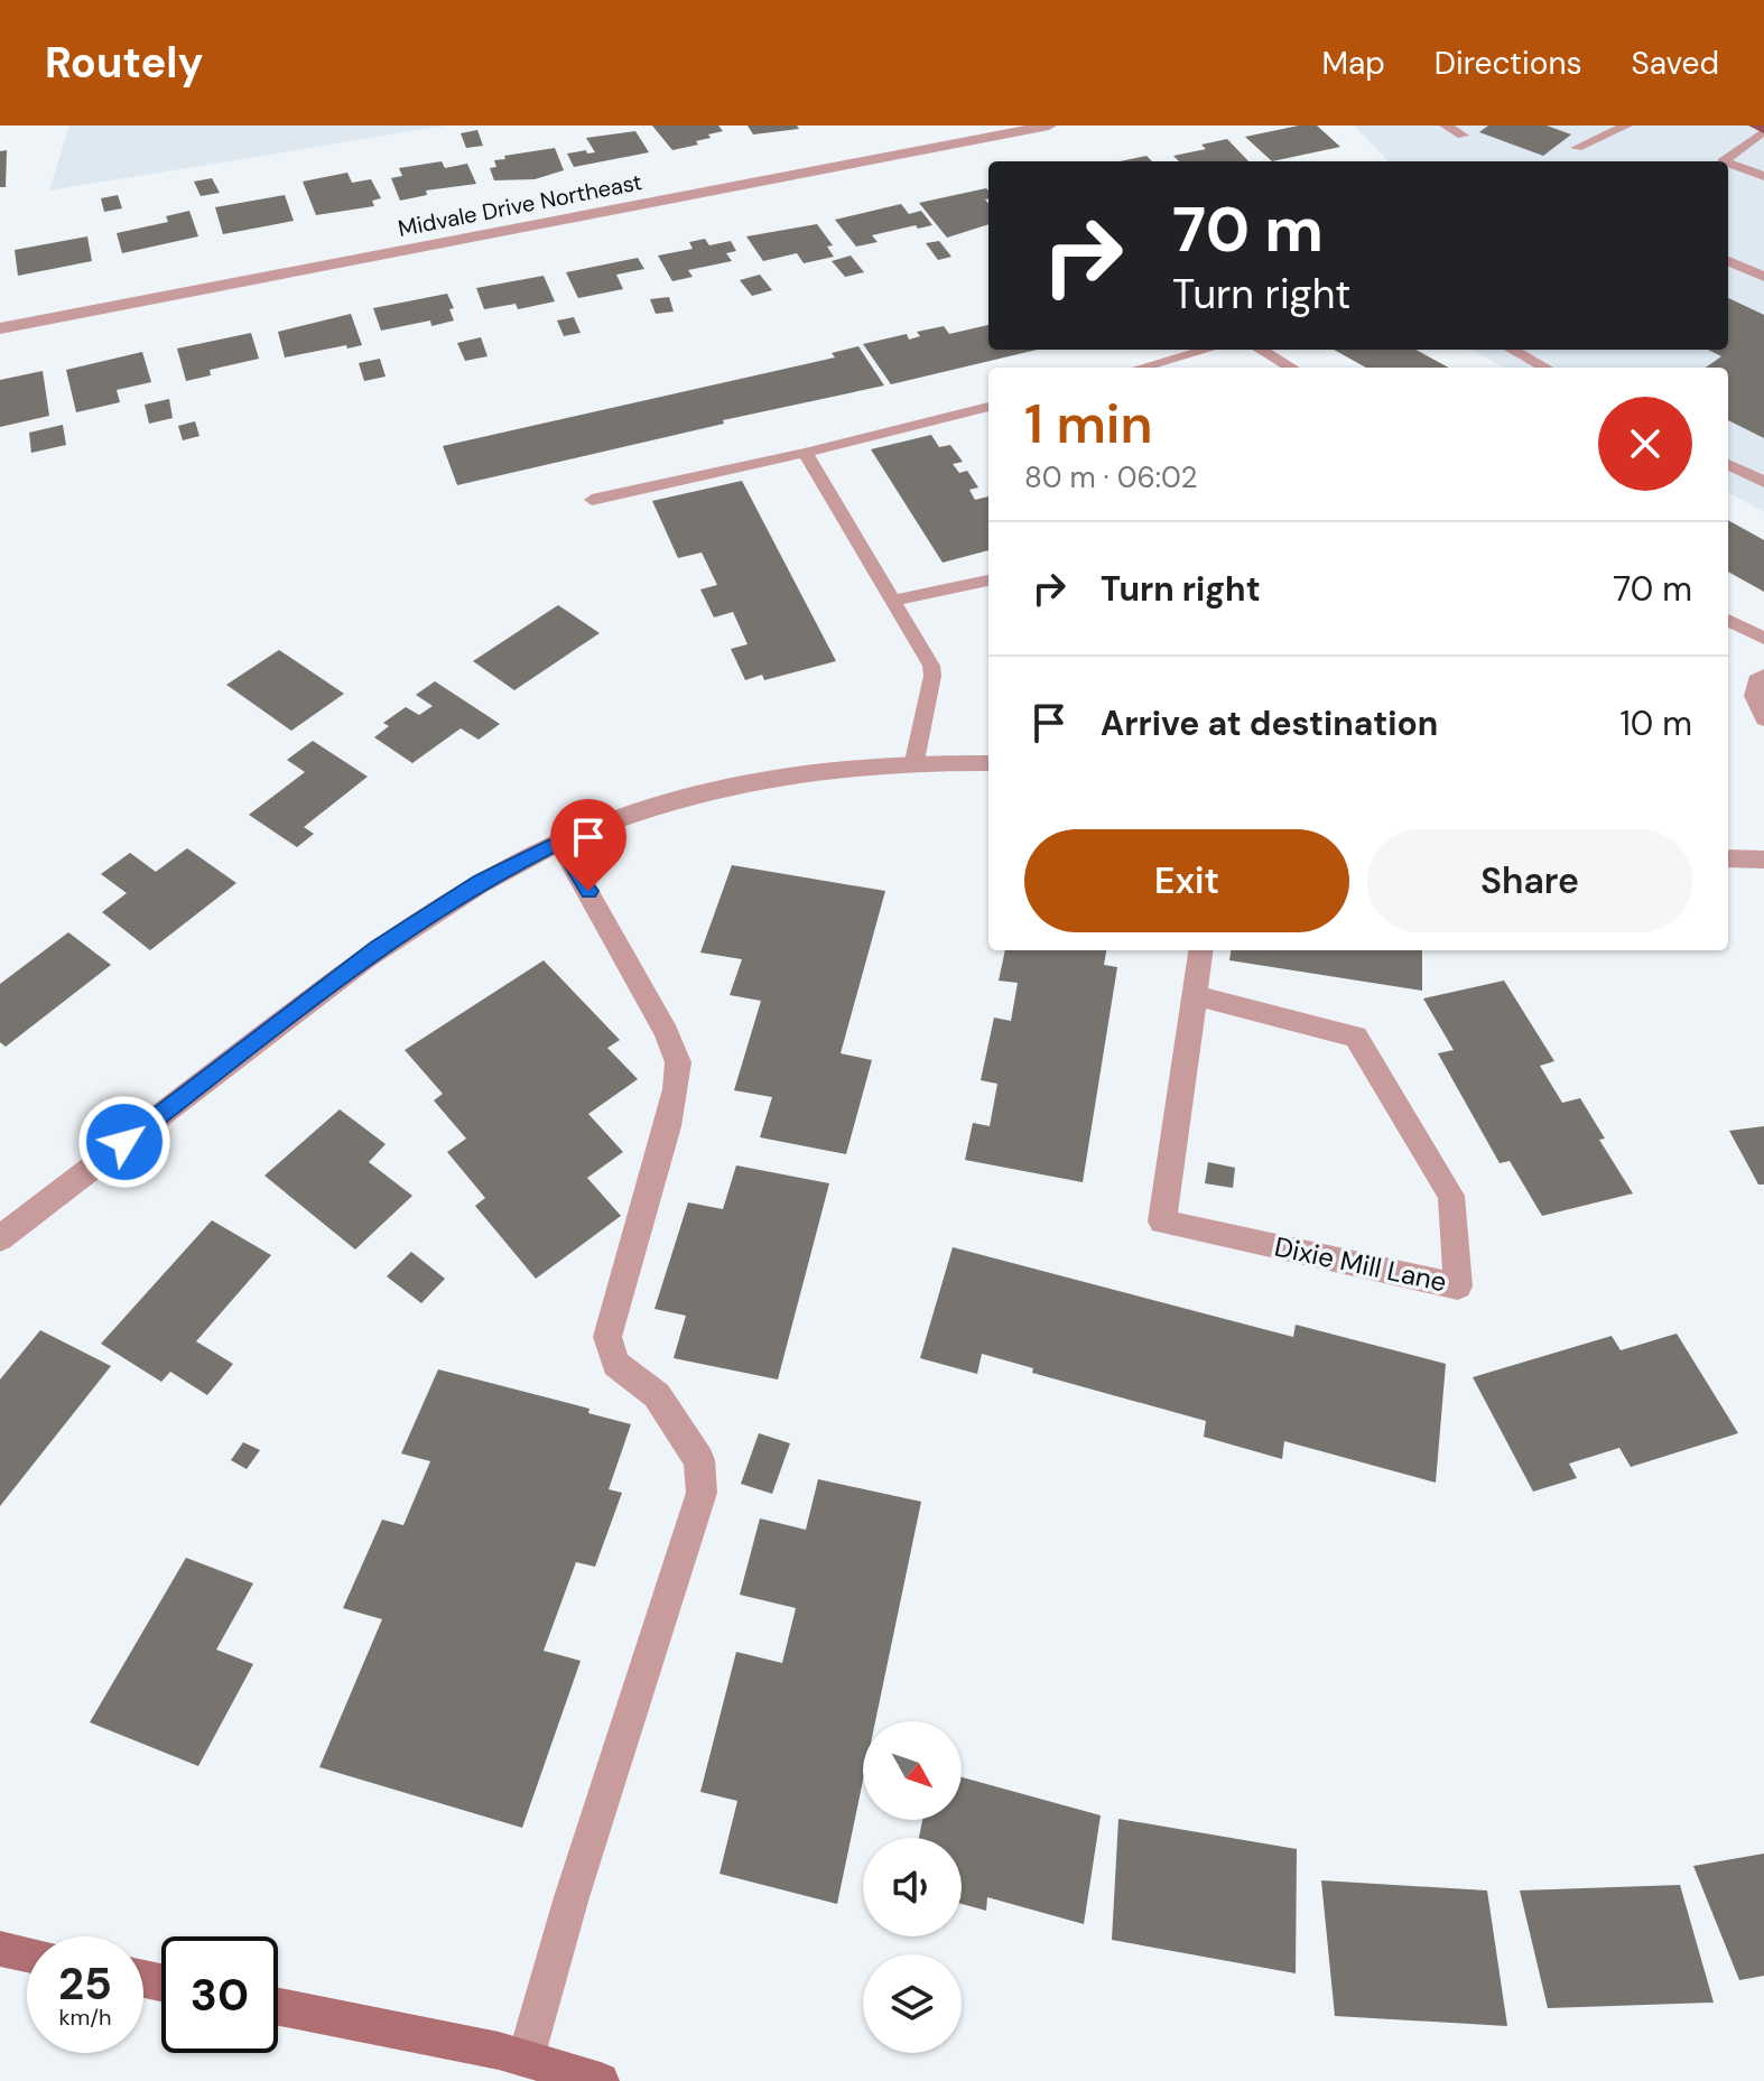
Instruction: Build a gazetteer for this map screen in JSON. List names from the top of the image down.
{
  "streets": {
    "street": ["Midvale Drive Northeast", "Dixie Mill Lane"]
  },
  "north": "bottom right",
  "page": {
    "header": "Routely",
    "nav": ["Map", "Directions", "Saved"],
    "turn": ["70 m", "Turn right"],
    "heading": ["1 min", "80 m · 06:02"],
    "list": [
      {
        "name": "Turn right",
        "value": "70 m"
      },
      {
        "name": "Arrive at destination",
        "value": "10 m"
      }
    ],
    "buttons": ["Exit", "Share"],
    "speed": "25 km/h",
    "limit": "30"
  }
}
